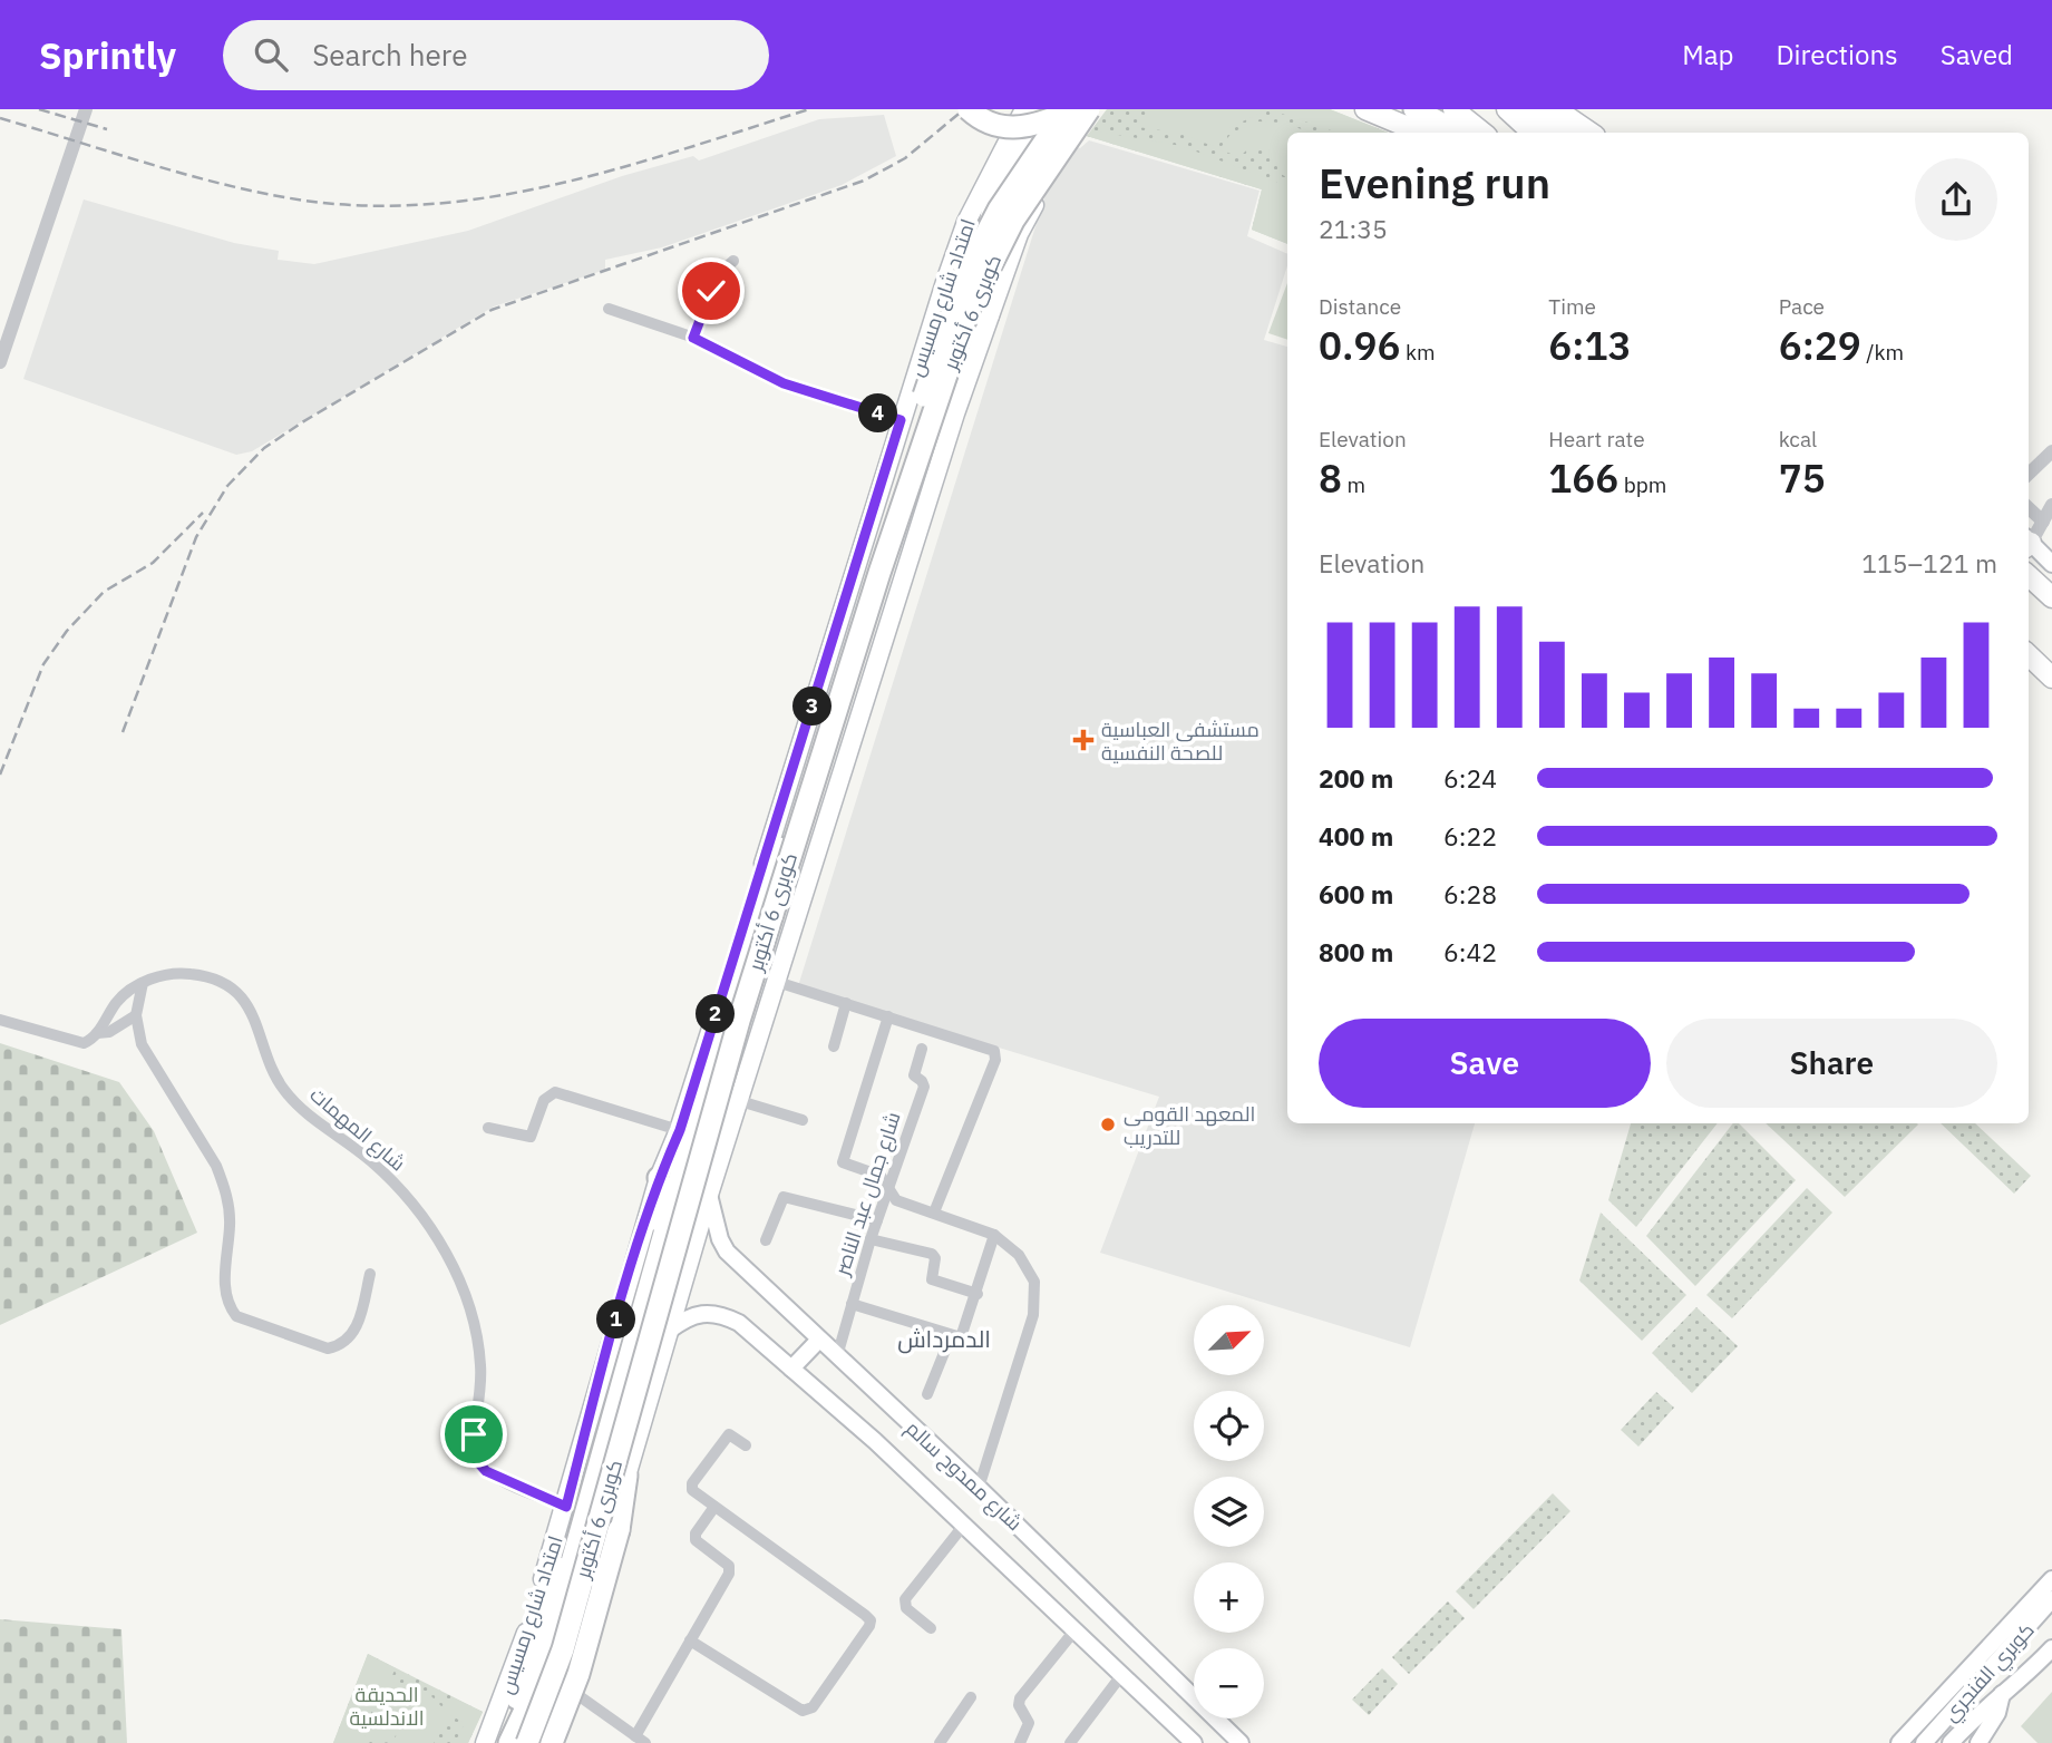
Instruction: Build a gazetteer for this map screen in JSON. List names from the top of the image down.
{
  "streets": {
    "highway": ["كوبرى 6 أكتوبر"],
    "main road": ["امتداد شارع رمسيس", "شارع ممدوح سالم", "كوبري الفنجري"],
    "street": ["شارع المهمات", "شارع جمال عبد الناصر"]
  },
  "crossings": [
    ["امتداد شارع رمسيس", "شارع المهمات"],
    ["شارع جمال عبد الناصر", "شارع ممدوح سالم"]
  ],
  "districts": ["الدمرداش"],
  "parks": ["الحديقة الاندلسية"],
  "places": {
    "health": ["مستشفى العباسية للصحة النفسية"],
    "other": ["المعهد القومى للتدريب"]
  },
  "north": "top right",
  "page": {
    "header": "Sprintly",
    "search": "Search here",
    "nav": ["Map", "Directions", "Saved"],
    "heading": ["Evening run", "21:35"],
    "stats": [
      ["Distance", "0.96 km"],
      ["Time", "6:13"],
      ["Pace", "6:29 /km"],
      ["Elevation", "8 m"],
      ["Heart rate", "166 bpm"],
      ["kcal", "75"]
    ],
    "pins": [
      "4",
      "3",
      "2",
      "1"
    ],
    "chart": ["Elevation", "115–121 m"],
    "list": [
      {
        "name": "200 m",
        "note": "6:24"
      },
      {
        "name": "400 m",
        "note": "6:22"
      },
      {
        "name": "600 m",
        "note": "6:28"
      },
      {
        "name": "800 m",
        "note": "6:42"
      }
    ],
    "buttons": ["Save", "Share"],
    "map_buttons": ["+", "−"]
  }
}
